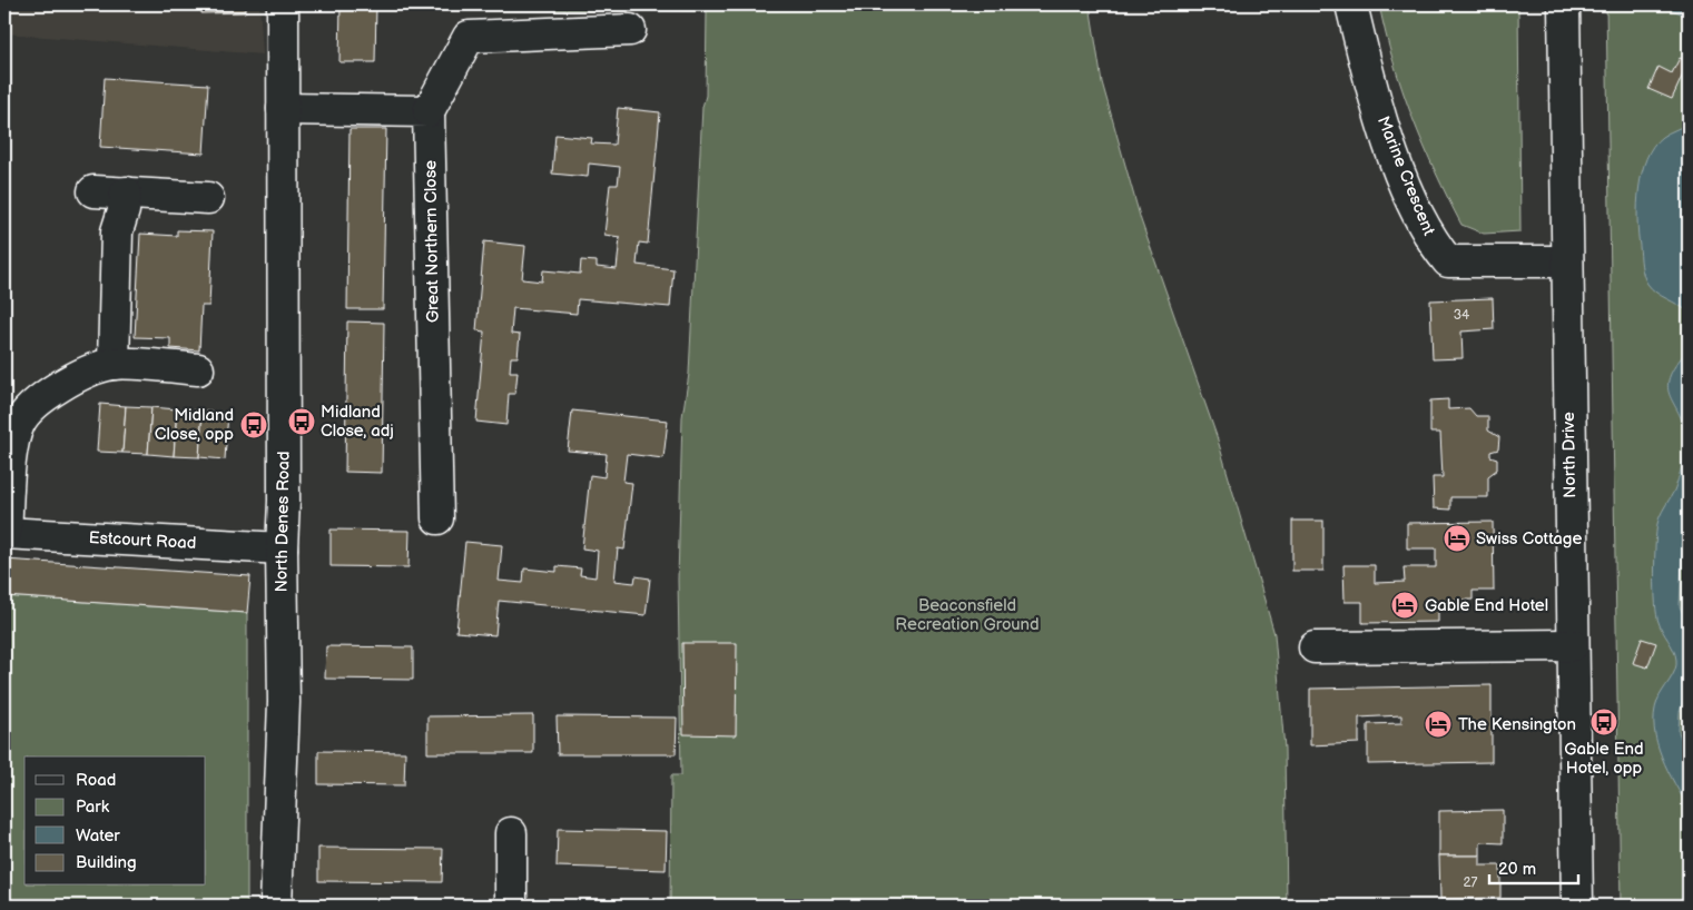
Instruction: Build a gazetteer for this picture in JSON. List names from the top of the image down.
{
  "streets": {
    "street": [
      "Marine Crescent",
      "Great Northern Close",
      "North Drive",
      "North Denes Road",
      "Estcourt Road"
    ]
  },
  "crossings": [
    ["Marine Crescent", "North Drive"],
    ["North Denes Road", "Estcourt Road"]
  ],
  "parks": ["Beaconsfield Recreation Ground"],
  "places": {
    "bus stop": ["Midland Close, adj", "Midland Close, opp", "Gable End Hotel, opp"],
    "hotel": ["Swiss Cottage", "Gable End Hotel", "The Kensington"]
  },
  "house_numbers": ["34", "27"],
  "legend": [
    "Road",
    "Park",
    "Water",
    "Building"
  ],
  "scale_bar": "20 m"
}
